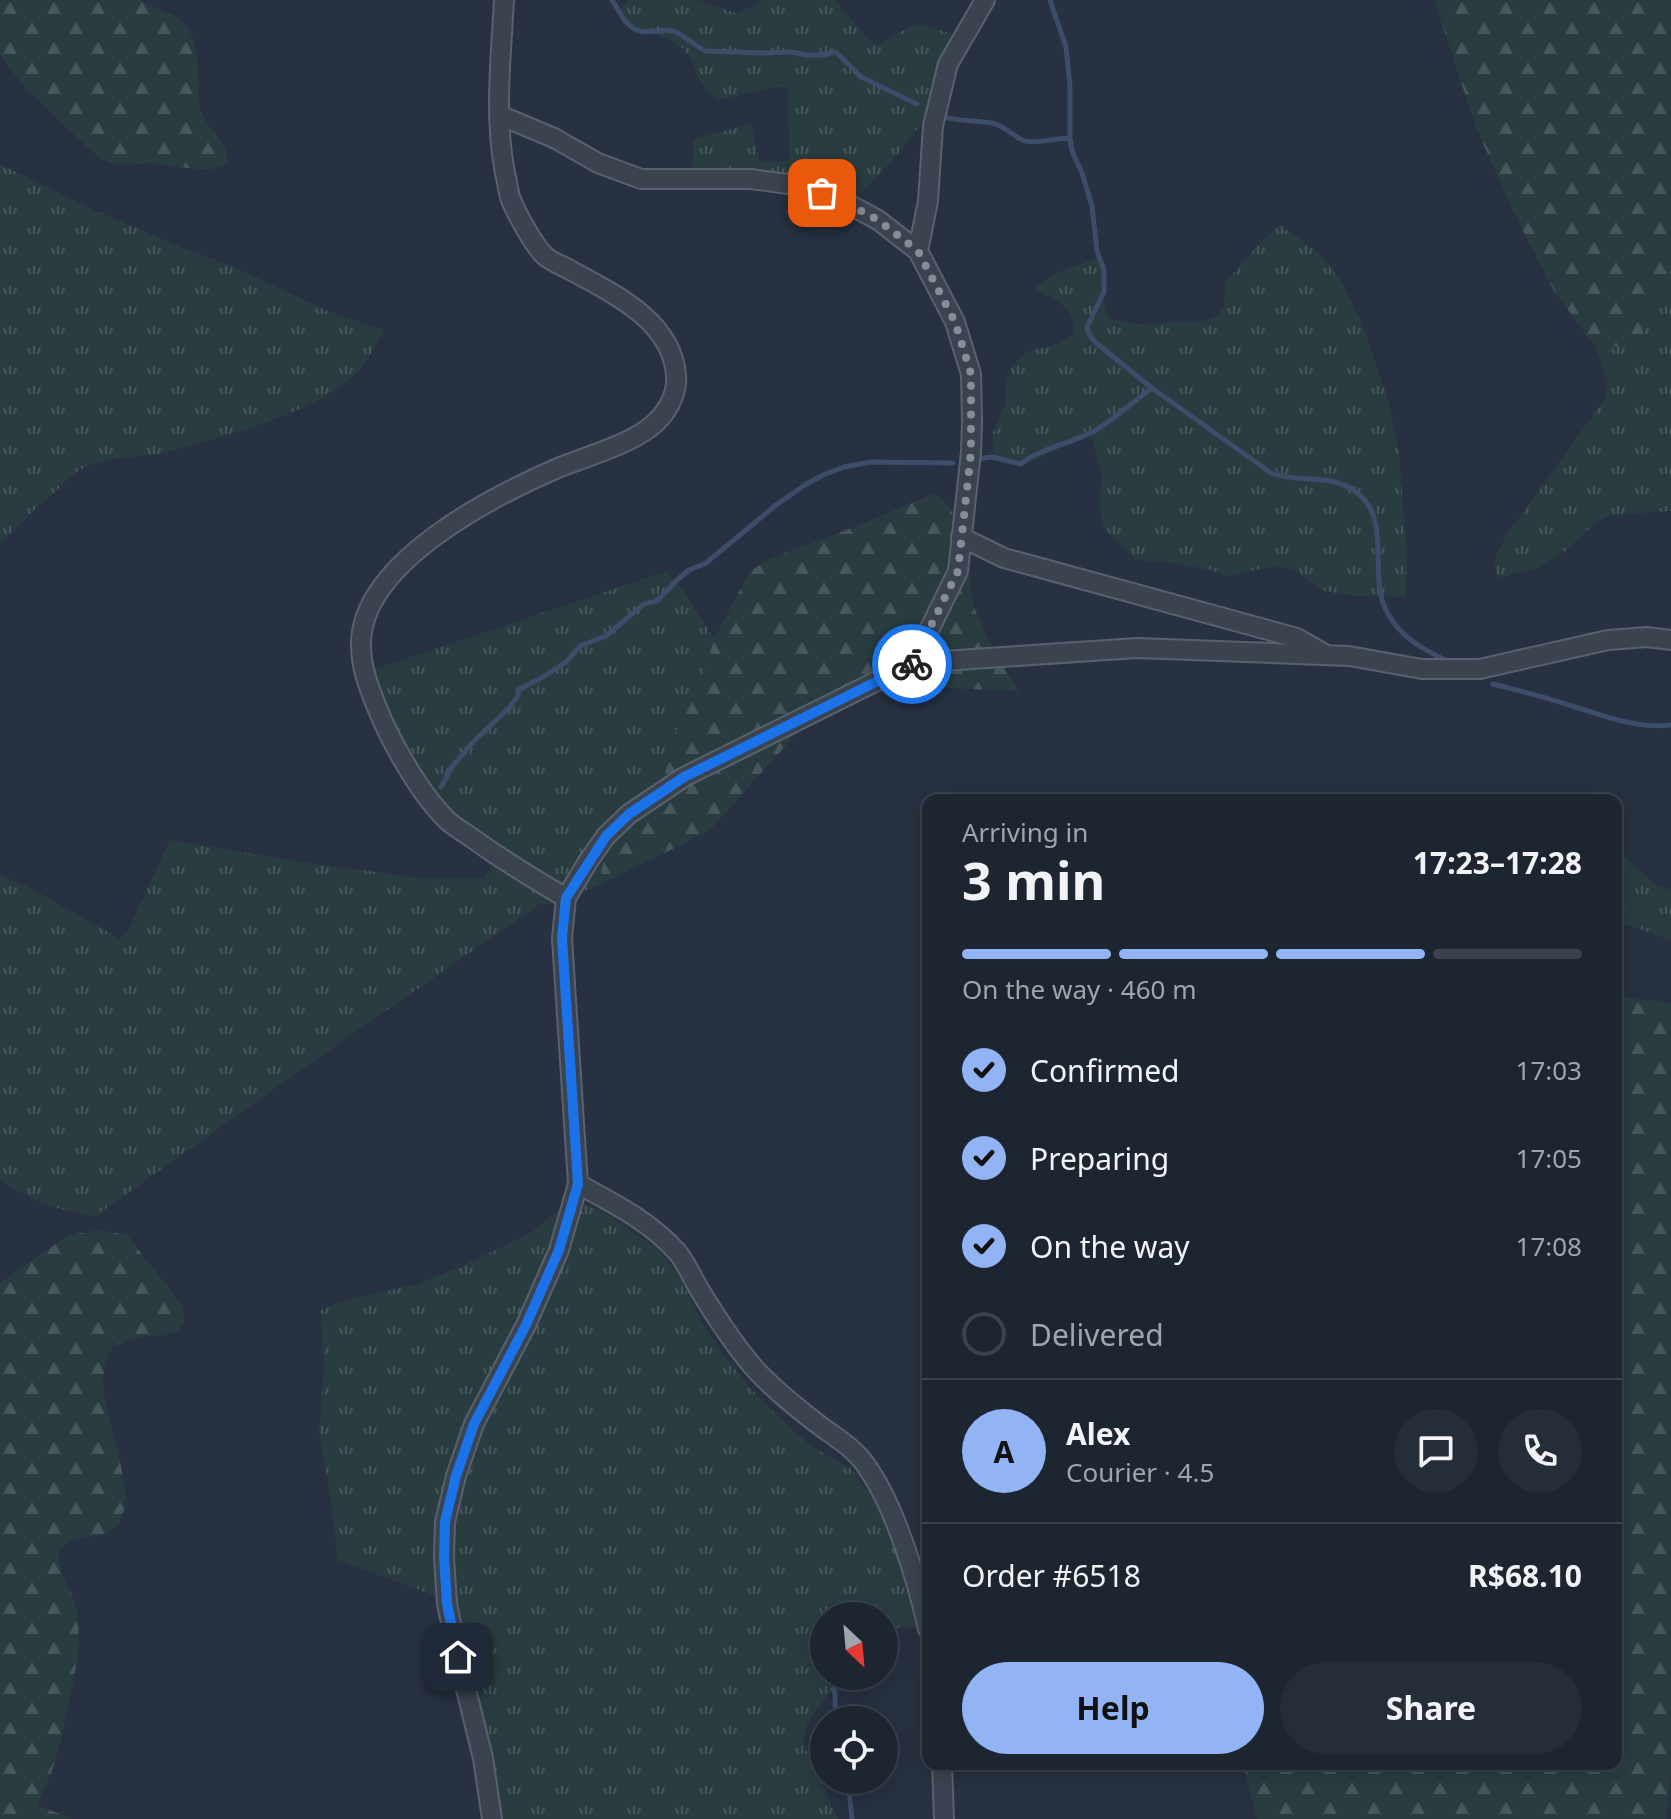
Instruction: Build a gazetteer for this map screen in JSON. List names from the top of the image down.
{
  "north": "bottom right",
  "page": {
    "heading": ["3 min", "Arriving in", "17:23–17:28"],
    "panel": [
      "Alex",
      "Courier · 4.5",
      "Order #6518",
      "R$68.10"
    ],
    "bar": "On the way · 460 m",
    "list": [
      ["Confirmed", "17:03"],
      ["Preparing", "17:05"],
      ["On the way", "17:08"],
      "Delivered"
    ],
    "round": "A",
    "buttons": ["Help", "Share"]
  }
}
